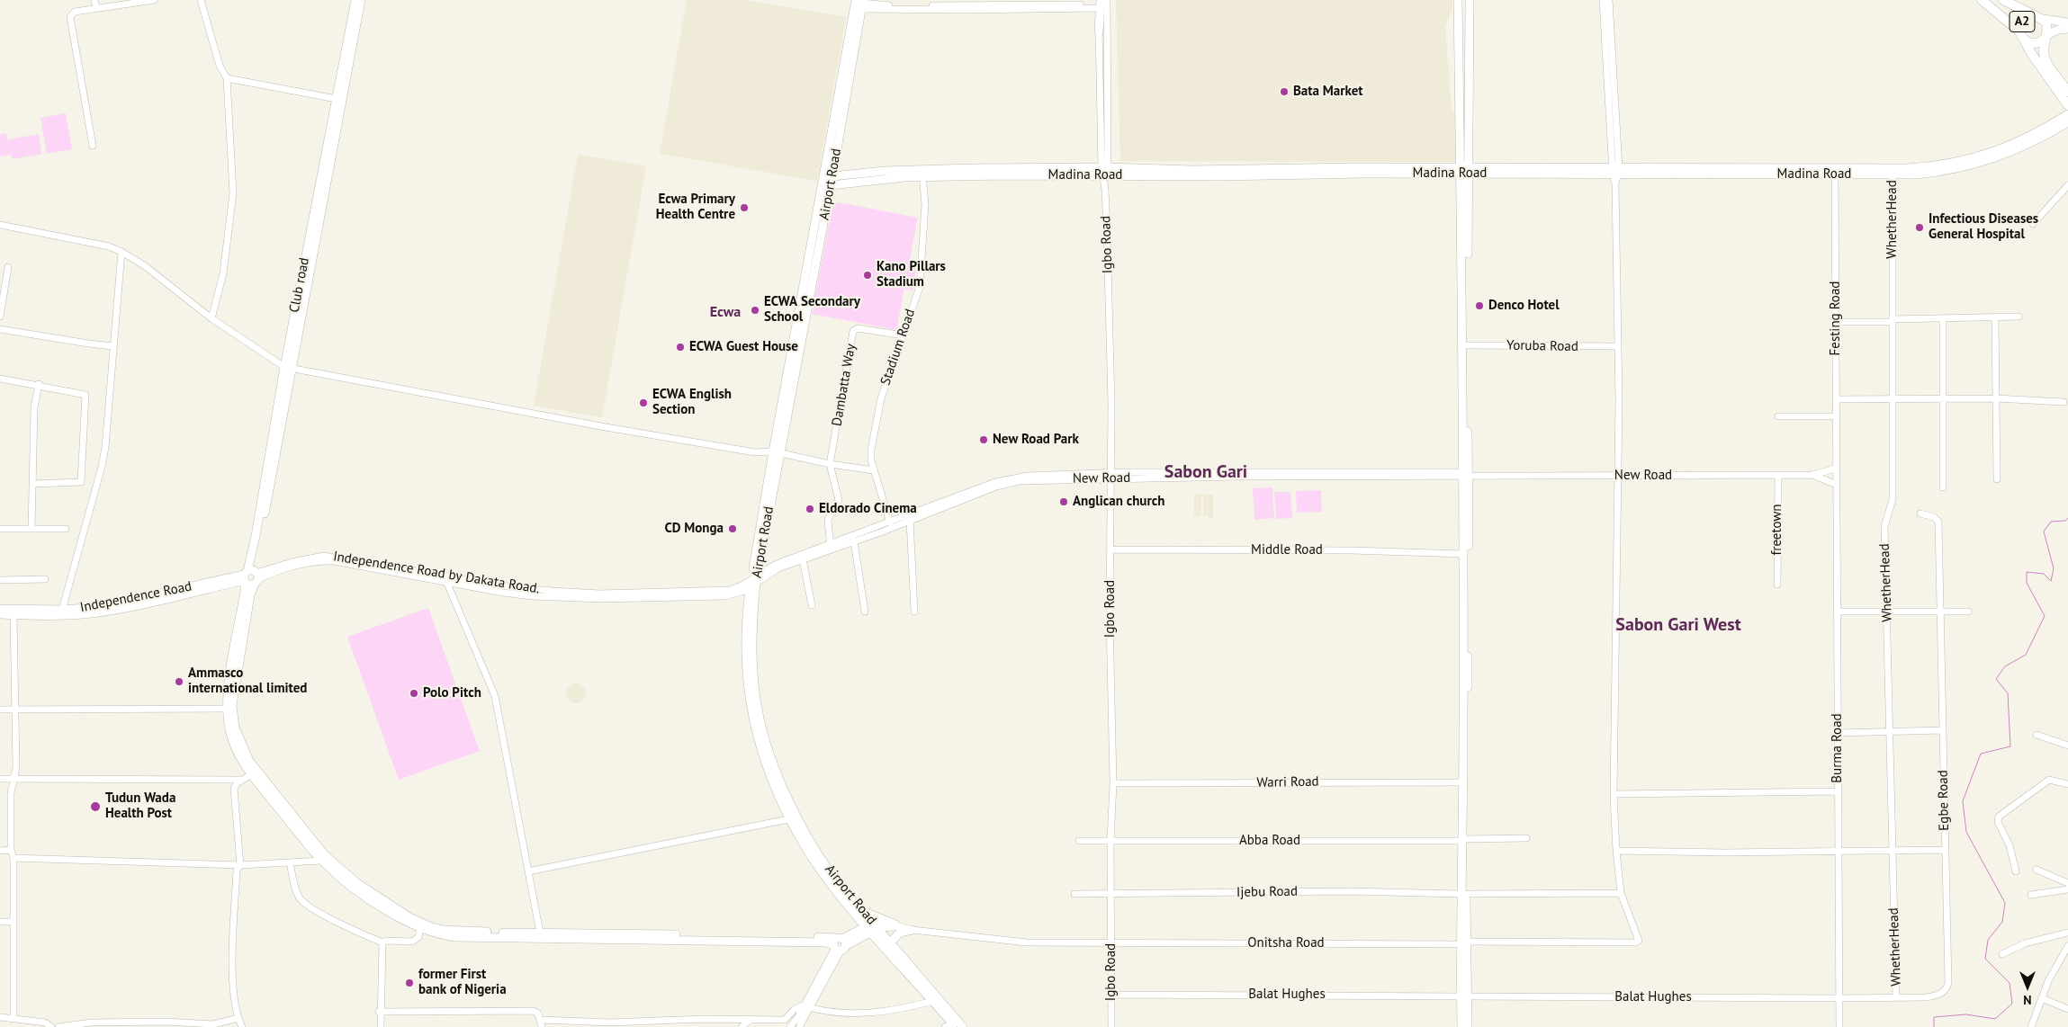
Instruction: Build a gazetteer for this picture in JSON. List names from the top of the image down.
{
  "streets": {
    "highway": ["A2"],
    "main road": [
      "Madina Road",
      "Airport Road",
      "Club road",
      "Independence Road"
    ],
    "street": [
      "WhetherHead",
      "Igbo Road",
      "Festing Road",
      "Yoruba Road",
      "Stadium Road",
      "Dambatta Way",
      "New Road",
      "freetown",
      "Middle Road",
      "Independence Road by Dakata Road.",
      "Burma Road",
      "Warri Road",
      "Egbe Road",
      "Abba Road",
      "Ijebu Road",
      "Onitsha Road",
      "Balat Hughes"
    ]
  },
  "crossings": [
    ["Madina Road", "Airport Road"],
    ["Madina Road", "WhetherHead"],
    ["Madina Road", "Igbo Road"],
    ["Madina Road", "Festing Road"],
    ["Madina Road", "Stadium Road"],
    ["Airport Road", "New Road"],
    ["Airport Road", "Independence Road by Dakata Road."],
    ["Airport Road", "Onitsha Road"],
    ["WhetherHead", "Egbe Road"],
    ["Igbo Road", "New Road"],
    ["Igbo Road", "Middle Road"],
    ["Igbo Road", "Warri Road"],
    ["Igbo Road", "Abba Road"],
    ["Igbo Road", "Ijebu Road"],
    ["Igbo Road", "Onitsha Road"],
    ["Igbo Road", "Balat Hughes"],
    ["Club road", "Independence Road by Dakata Road."],
    ["Club road", "Independence Road"],
    ["Festing Road", "New Road"],
    ["Festing Road", "Burma Road"],
    ["Stadium Road", "Dambatta Way"],
    ["Stadium Road", "New Road"],
    ["New Road", "freetown"],
    ["New Road", "Independence Road by Dakata Road."],
    ["New Road", "Burma Road"],
    ["Independence Road by Dakata Road.", "Independence Road"],
    ["Burma Road", "Egbe Road"],
    ["Burma Road", "Balat Hughes"],
    ["Egbe Road", "Balat Hughes"],
    ["Ijebu Road", "Onitsha Road"]
  ],
  "districts": ["Ecwa", "Sabon Gari", "Sabon Gari West"],
  "places": [
    "Bata Market",
    "Ecwa Primary Health Centre",
    "Infectious Diseases General Hospital",
    "Kano Pillars Stadium",
    "Denco Hotel",
    "ECWA Secondary School",
    "ECWA Guest House",
    "ECWA English Section",
    "New Road Park",
    "Anglican church",
    "Eldorado Cinema",
    "CD Monga",
    "Ammasco international limited",
    "Polo Pitch",
    "Tudun Wada Health Post",
    "former First bank of Nigeria"
  ],
  "north": "bottom"
}
